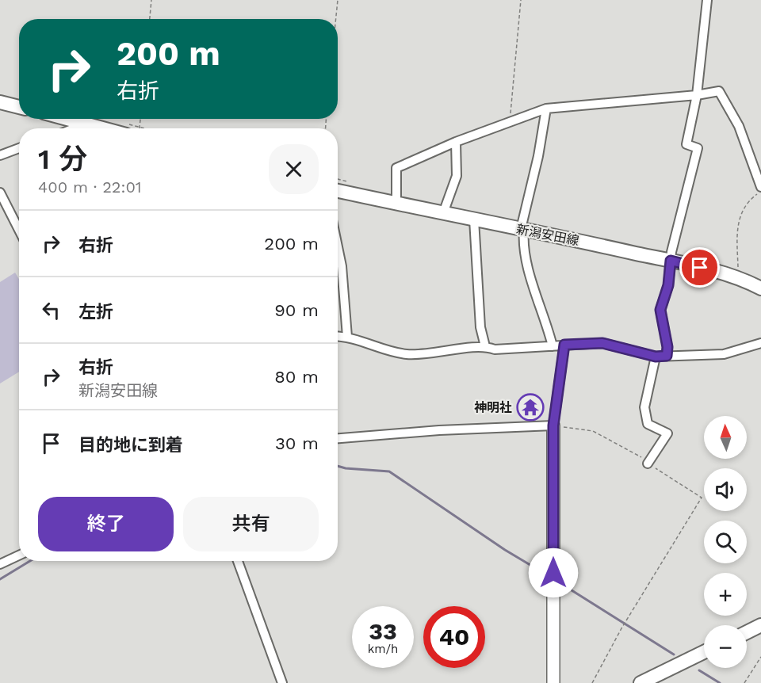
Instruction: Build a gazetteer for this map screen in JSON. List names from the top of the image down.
{
  "streets": {
    "main road": ["新潟安田線"]
  },
  "places": {
    "temple": ["神明社"]
  },
  "north": "top",
  "page": {
    "turn": ["200 m", "右折"],
    "heading": ["1 分", "400 m · 22:01"],
    "list": [
      {
        "name": "右折",
        "value": "200 m"
      },
      {
        "name": "左折",
        "value": "90 m"
      },
      {
        "name": "右折",
        "note": "新潟安田線",
        "value": "80 m"
      },
      {
        "name": "目的地に到着",
        "value": "30 m"
      }
    ],
    "map_buttons": ["+", "−"],
    "buttons": ["終了", "共有"],
    "speed": "33 km/h",
    "limit": "40"
  }
}
